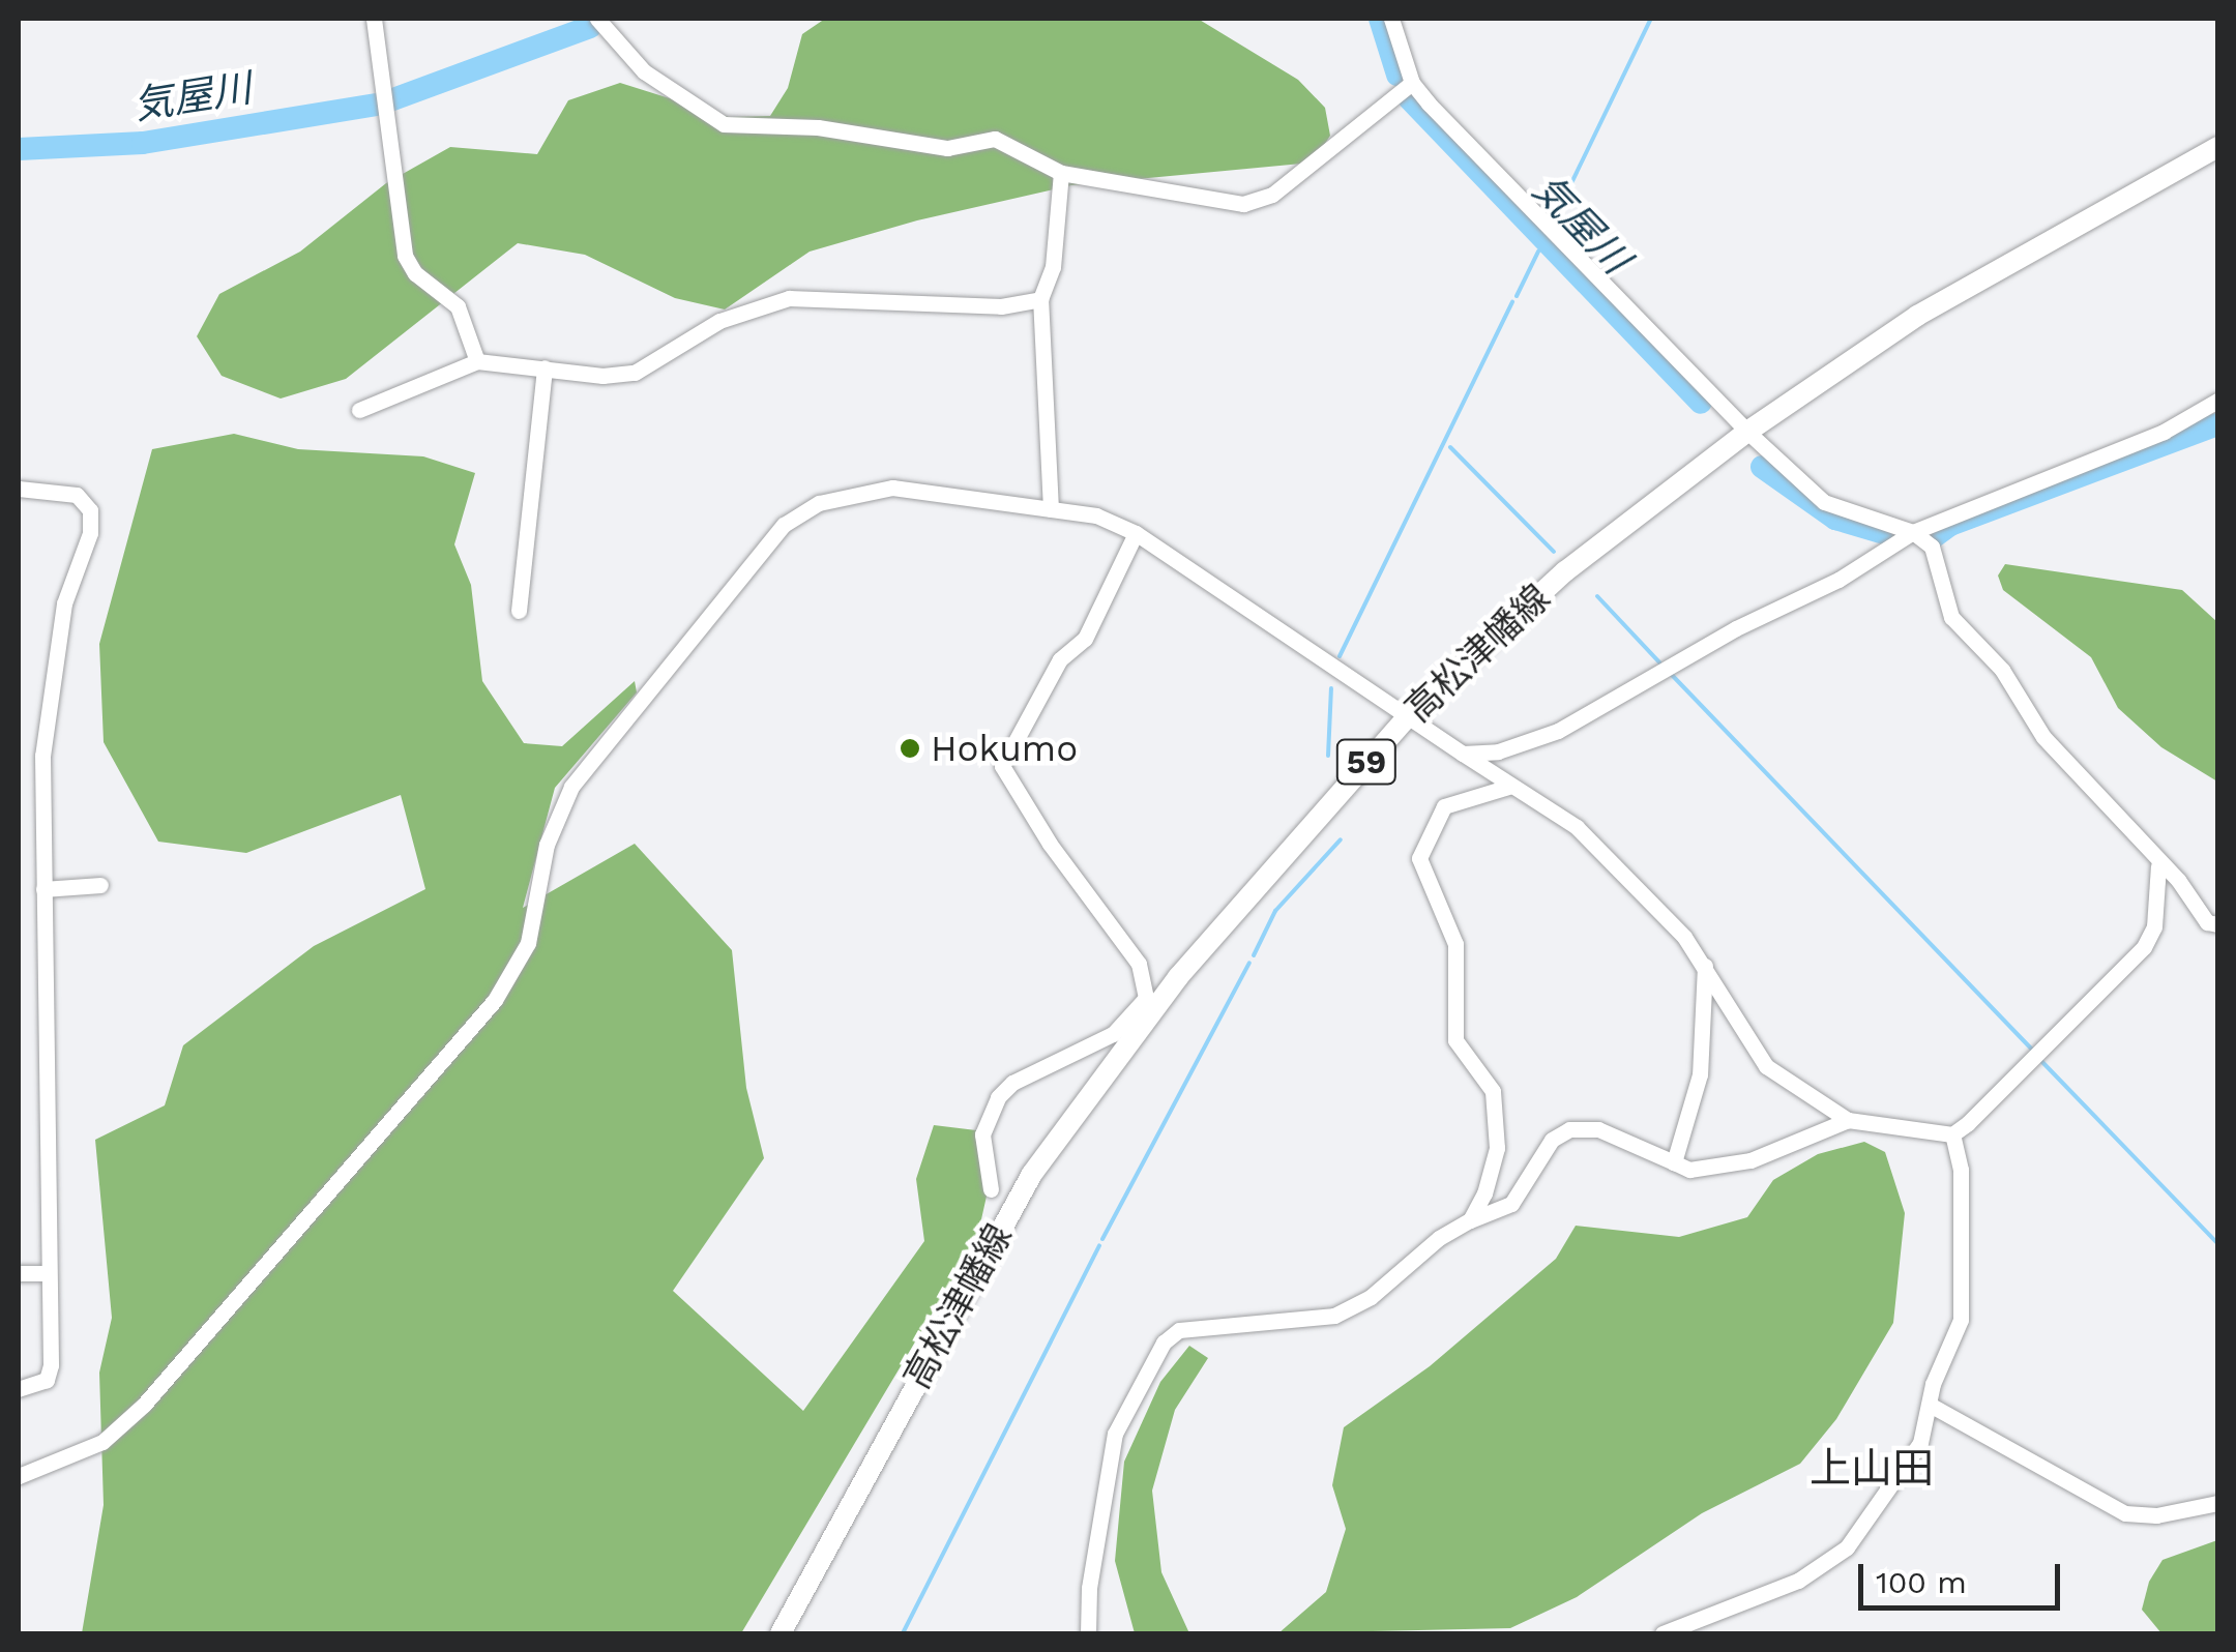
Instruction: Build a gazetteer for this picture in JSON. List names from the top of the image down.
{
  "streets": {
    "main road": ["高松津幡線", "59"]
  },
  "districts": ["上山田"],
  "water": ["気屋川"],
  "places": ["Hokumo"],
  "scale_bar": "100 m"
}
